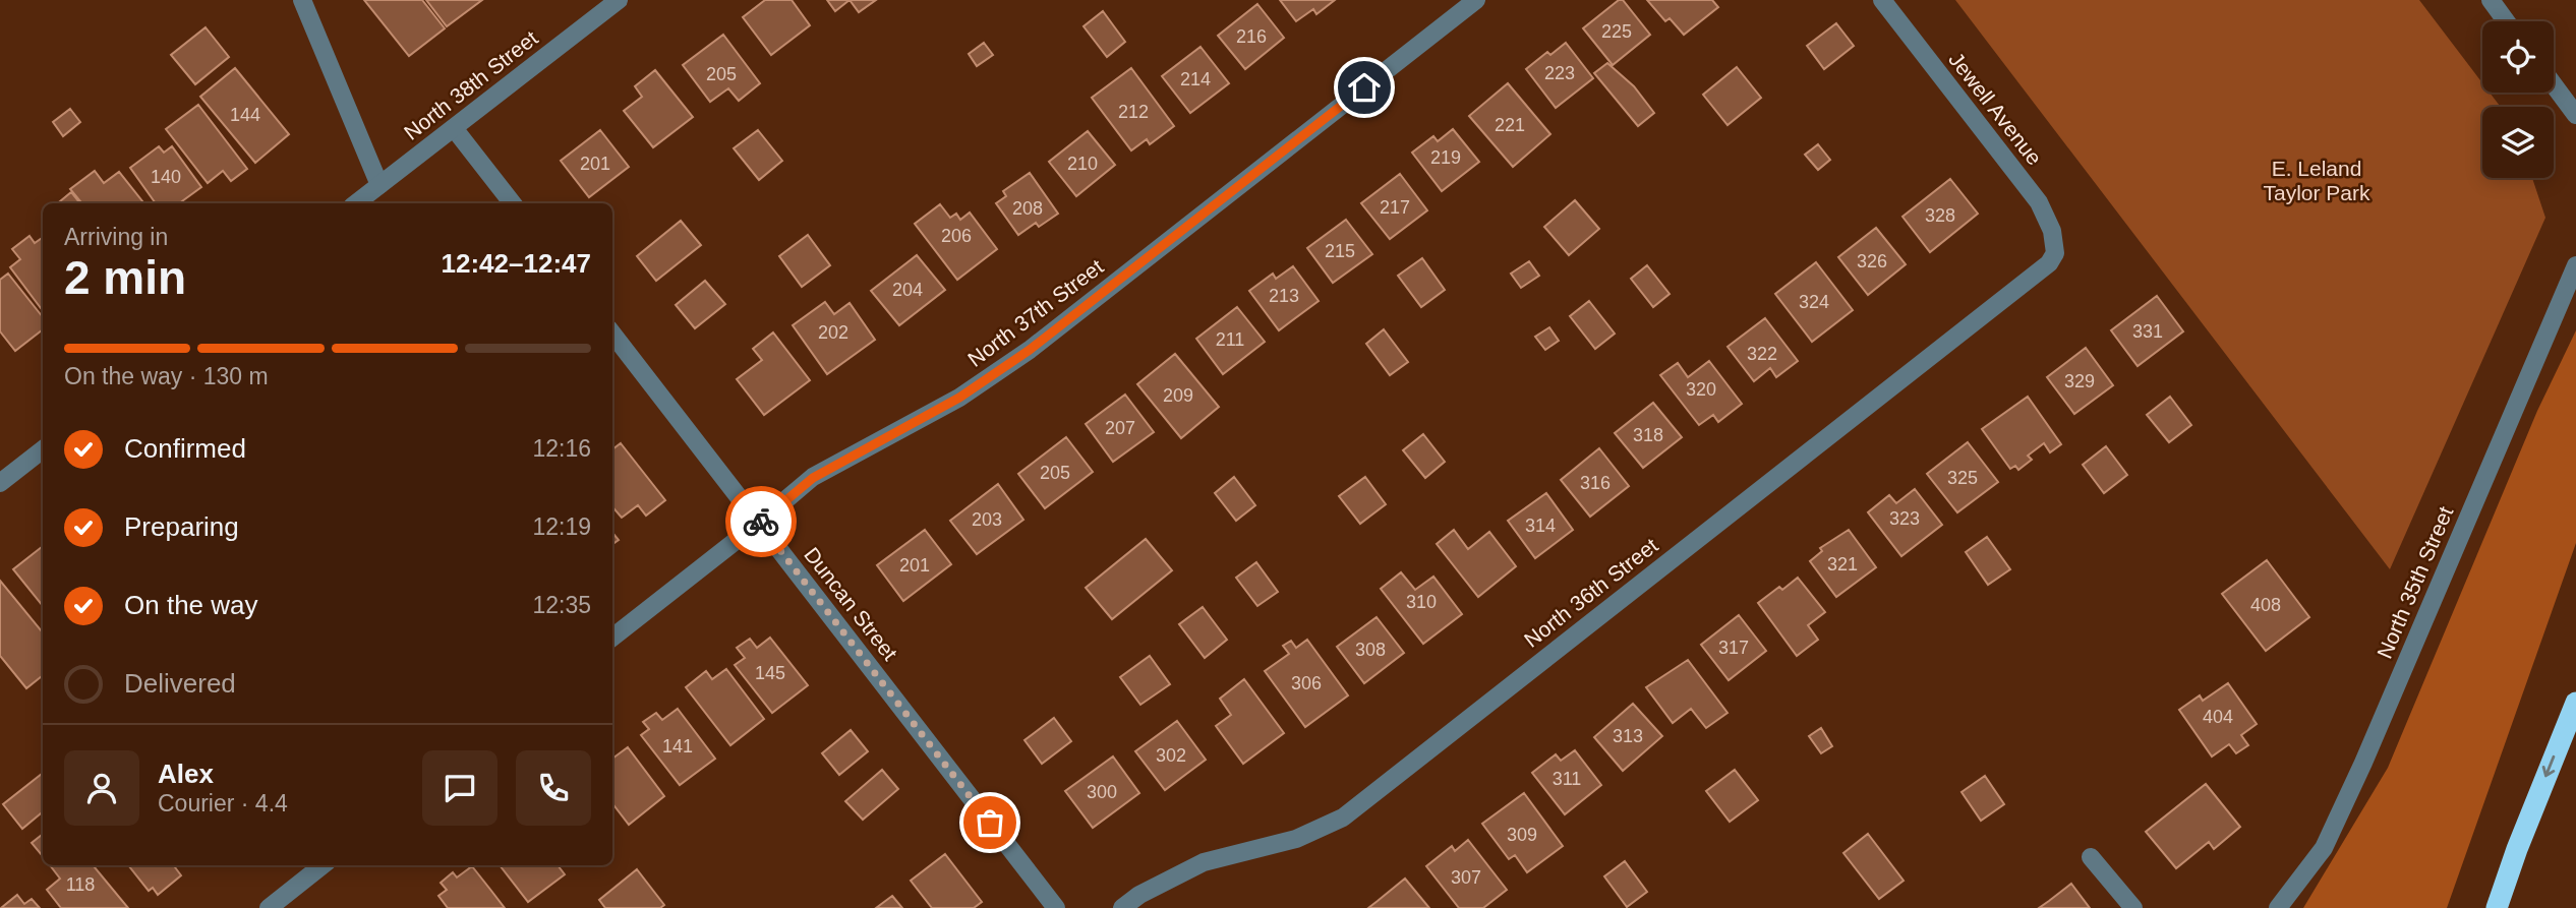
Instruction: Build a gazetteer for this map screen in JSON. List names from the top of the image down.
{
  "streets": {
    "street": [
      "North 38th Street",
      "Jewell Avenue",
      "North 37th Street",
      "North 35th Street",
      "North 36th Street",
      "Duncan Street"
    ]
  },
  "crossings": [
    ["Jewell Avenue", "North 36th Street"],
    ["North 37th Street", "Duncan Street"]
  ],
  "parks": ["E. Leland Taylor Park"],
  "house_numbers": [
    "225",
    "216",
    "223",
    "205",
    "214",
    "212",
    "144",
    "221",
    "219",
    "201",
    "210",
    "140",
    "217",
    "208",
    "328",
    "206",
    "215",
    "326",
    "204",
    "213",
    "324",
    "331",
    "202",
    "211",
    "322",
    "329",
    "320",
    "209",
    "207",
    "318",
    "205",
    "325",
    "316",
    "323",
    "203",
    "314",
    "321",
    "201",
    "310",
    "408",
    "317",
    "308",
    "145",
    "306",
    "404",
    "313",
    "141",
    "302",
    "311",
    "300",
    "309",
    "307",
    "118"
  ],
  "page": {
    "heading": ["2 min", "Arriving in", "12:42–12:47"],
    "panel": ["Alex", "Courier · 4.4"],
    "bar": "On the way · 130 m",
    "list": [
      ["Confirmed", "12:16"],
      ["Preparing", "12:19"],
      ["On the way", "12:35"],
      "Delivered"
    ]
  }
}
